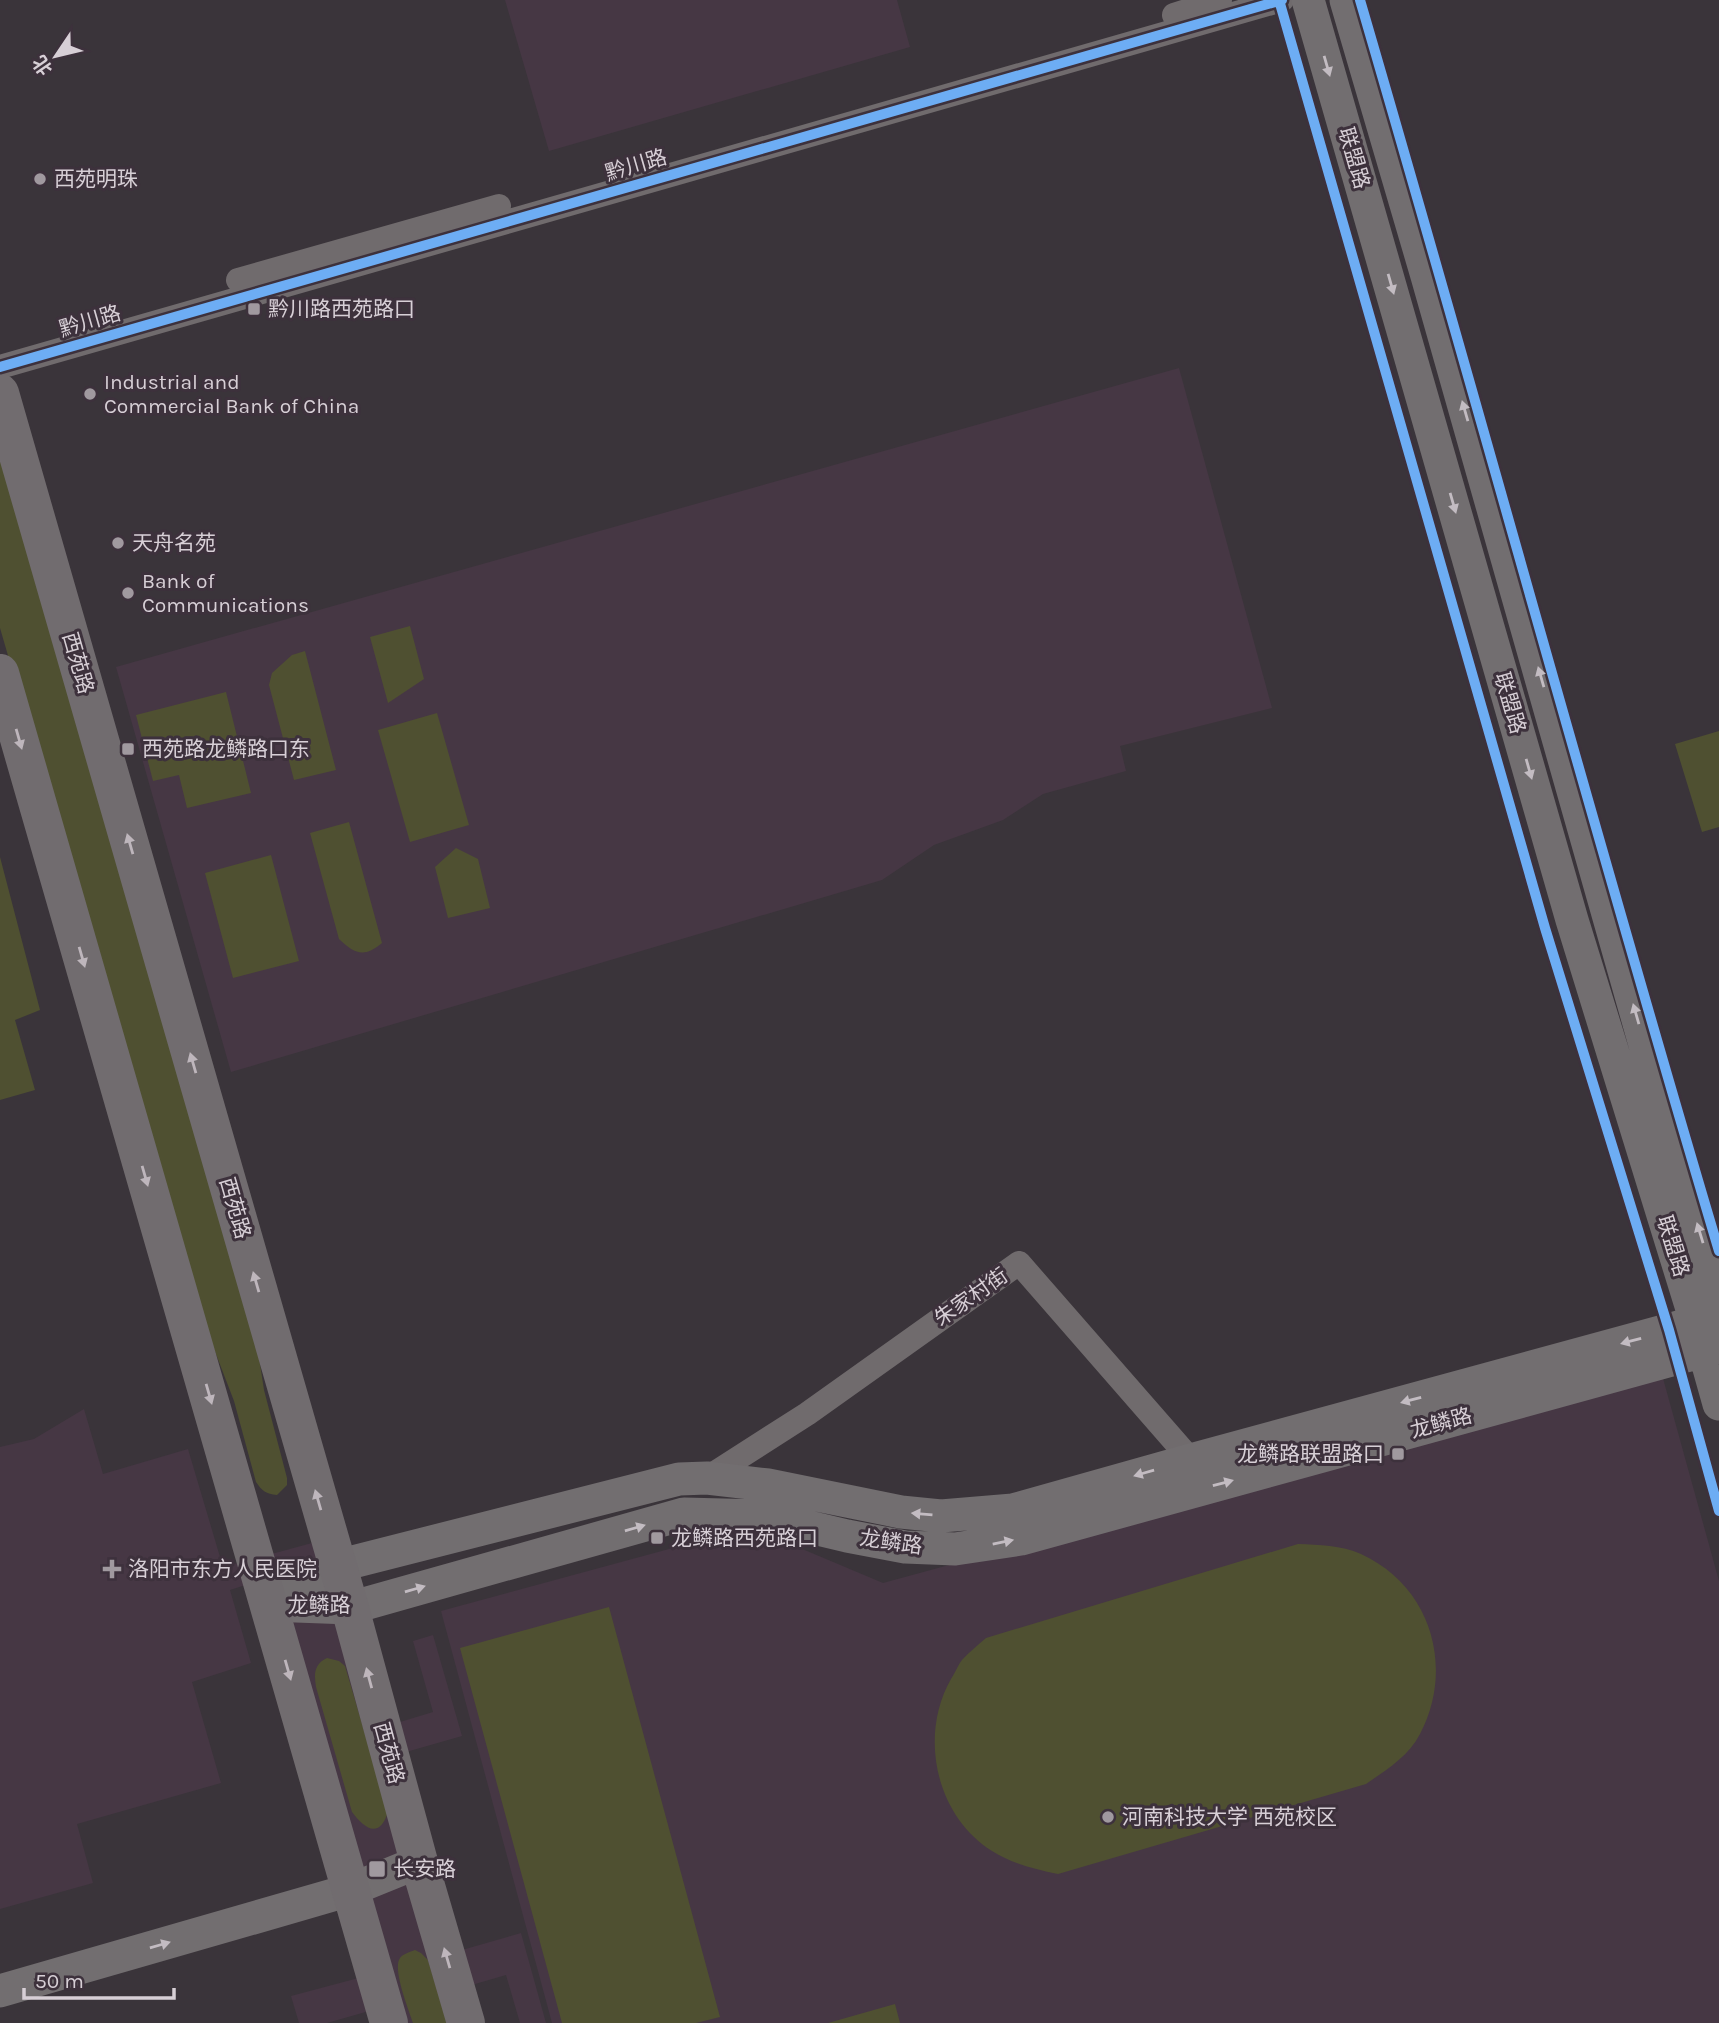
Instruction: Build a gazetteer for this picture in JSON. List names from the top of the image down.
{
  "streets": {
    "main road": ["联盟路", "西苑路", "龙鳞路"],
    "street": ["黔川路", "朱家村街"]
  },
  "crossings": [
    ["联盟路", "龙鳞路"],
    ["西苑路", "龙鳞路"],
    ["朱家村街", "龙鳞路"]
  ],
  "places": {
    "other": [
      "西苑明珠",
      "Industrial and Commercial Bank of China",
      "天舟名苑",
      "Bank of Communications",
      "河南科技大学 西苑校区"
    ],
    "transit": [
      "黔川路西苑路口",
      "西苑路龙鳞路口东",
      "龙鳞路联盟路口",
      "龙鳞路西苑路口",
      "长安路"
    ],
    "health": ["洛阳市东方人民医院"]
  },
  "scale_bar": "50 m",
  "north": "bottom left"
}
